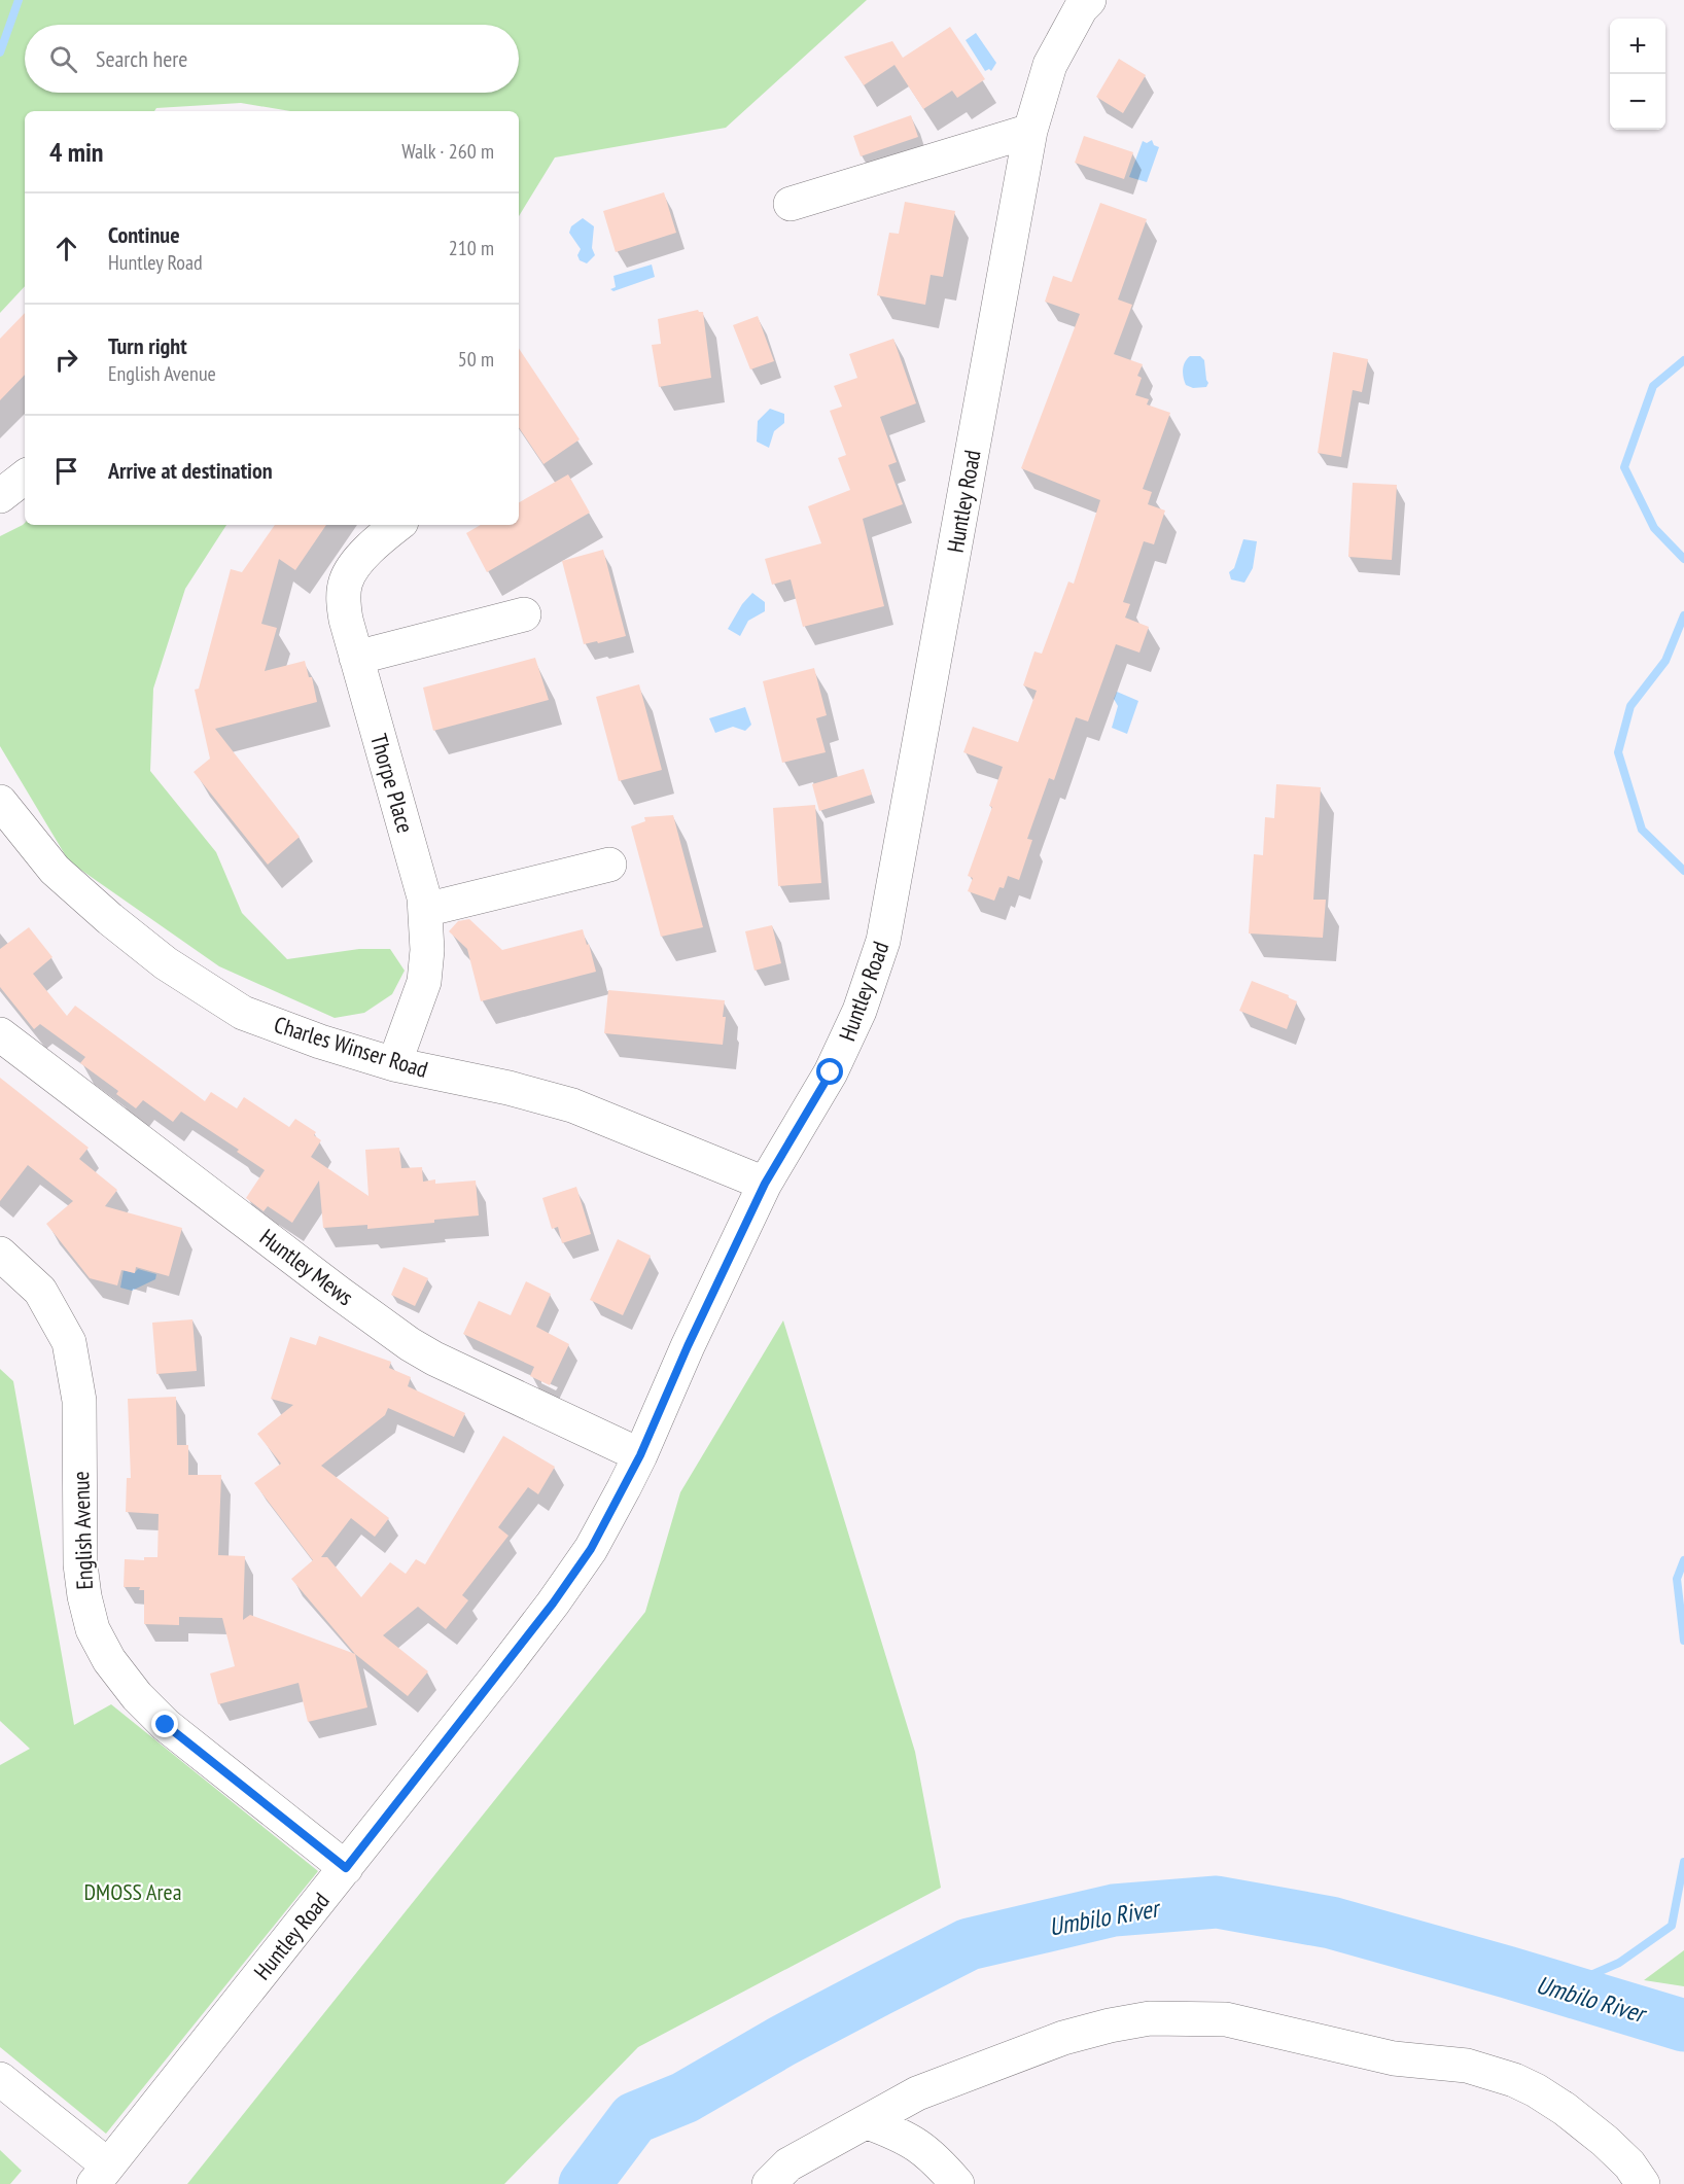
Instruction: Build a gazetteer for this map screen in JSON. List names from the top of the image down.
{
  "streets": {
    "street": [
      "Huntley Road",
      "Thorpe Place",
      "Charles Winser Road",
      "Huntley Mews",
      "English Avenue"
    ]
  },
  "crossings": [
    ["Huntley Road", "Charles Winser Road"],
    ["Huntley Road", "Huntley Mews"],
    ["Huntley Road", "English Avenue"],
    ["Thorpe Place", "Charles Winser Road"]
  ],
  "water": ["Umbilo River"],
  "parks": ["DMOSS Area"],
  "page": {
    "map_buttons": ["+", "−"],
    "search": "Search here",
    "heading": ["4 min", "Walk · 260 m"],
    "list": [
      ["Continue", "Huntley Road", "210 m"],
      ["Turn right", "English Avenue", "50 m"],
      "Arrive at destination"
    ]
  }
}
